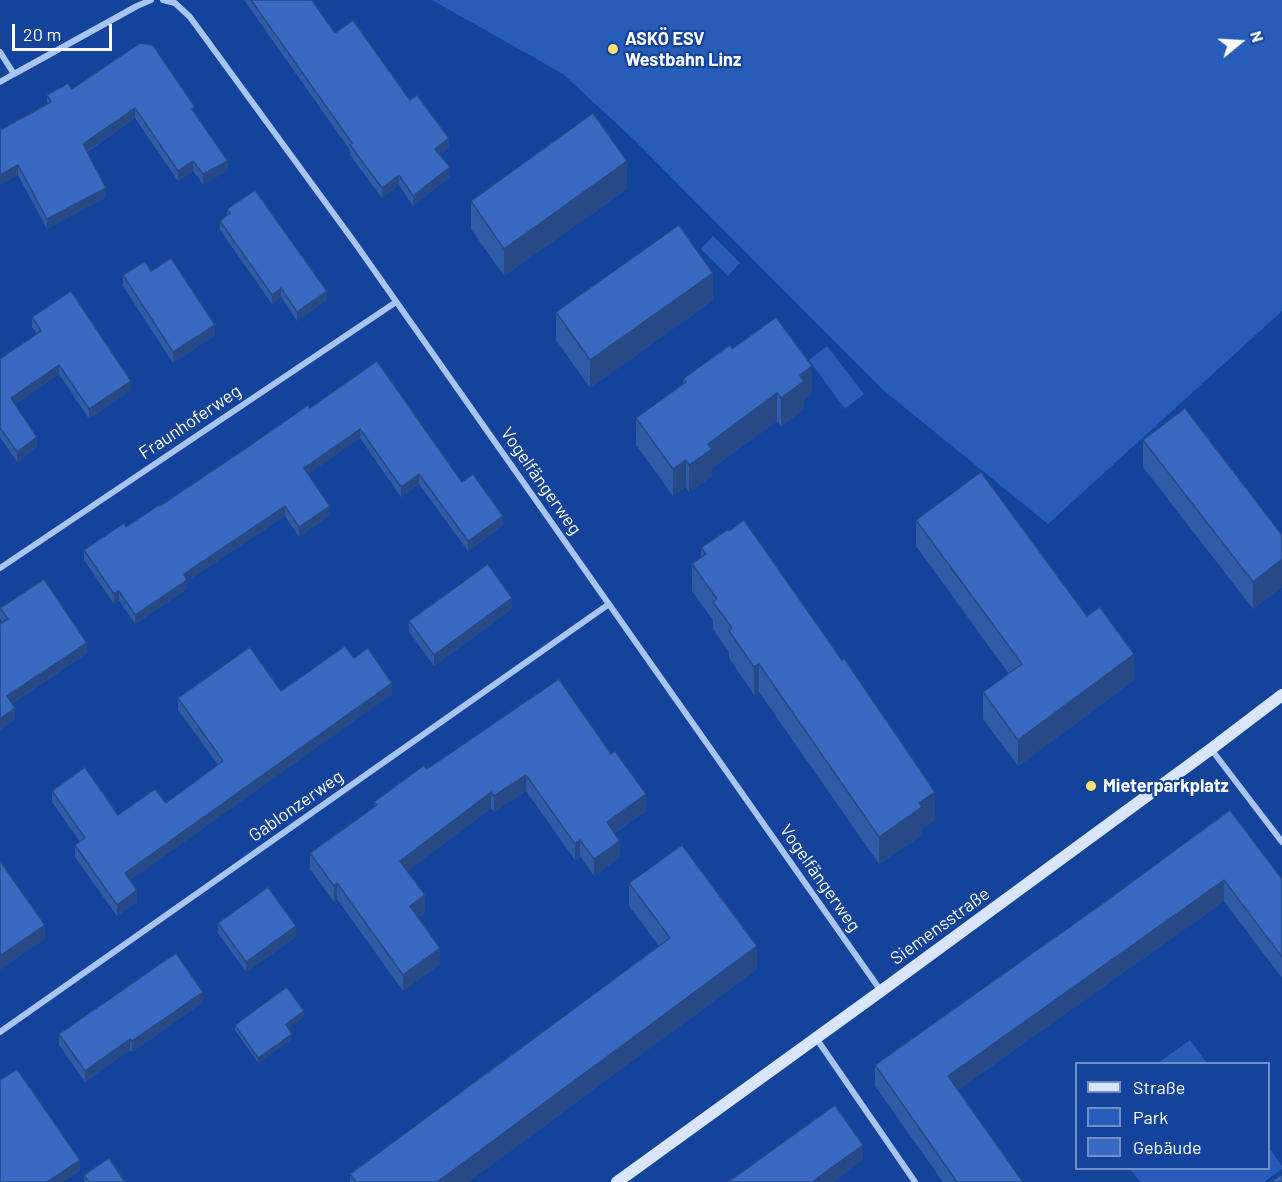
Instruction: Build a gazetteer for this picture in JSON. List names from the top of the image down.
{
  "streets": {
    "street": [
      "Fraunhoferweg",
      "Vogelfängerweg",
      "Gablonzerweg",
      "Siemensstraße"
    ]
  },
  "crossings": [
    ["Fraunhoferweg", "Vogelfängerweg"],
    ["Vogelfängerweg", "Gablonzerweg"],
    ["Vogelfängerweg", "Siemensstraße"]
  ],
  "places": ["ASKÖ ESV Westbahn Linz", "Mieterparkplatz"],
  "legend": ["Straße", "Park", "Gebäude"],
  "scale_bar": "20 m",
  "north": "right"
}
